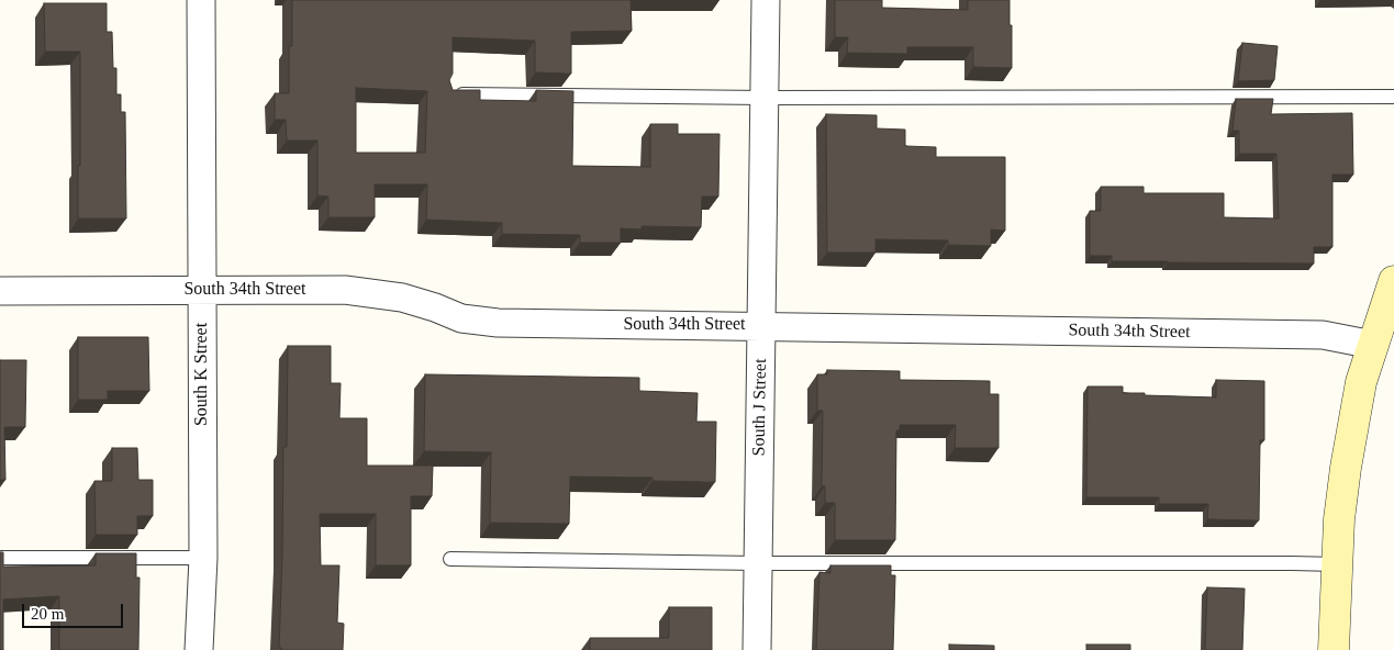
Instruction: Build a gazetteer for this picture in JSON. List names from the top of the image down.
{
  "streets": {
    "street": ["South 34th Street", "South K Street", "South J Street"]
  },
  "crossings": [
    ["South 34th Street", "South K Street"],
    ["South 34th Street", "South J Street"]
  ],
  "scale_bar": "20 m"
}
